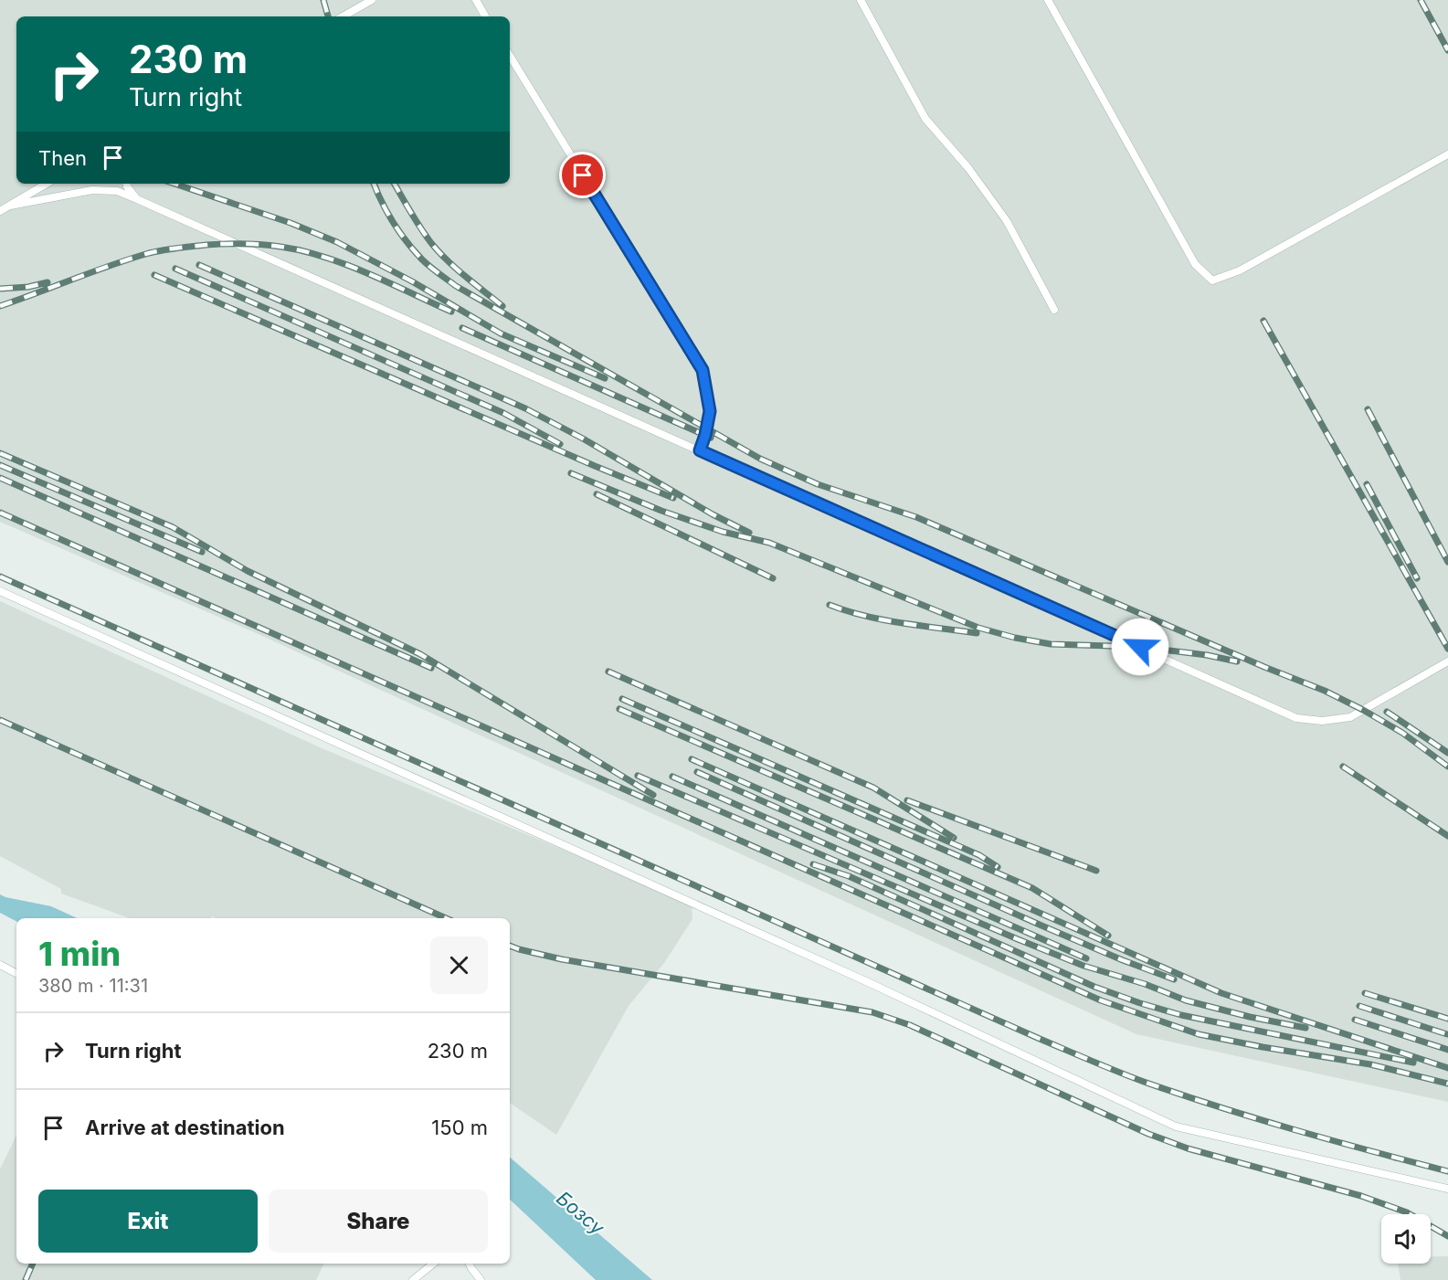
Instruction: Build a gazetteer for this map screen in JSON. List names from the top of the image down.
{
  "water": ["Бозсу"],
  "page": {
    "turn": ["230 m", "Turn right"],
    "then": "Then",
    "heading": ["1 min", "380 m · 11:31"],
    "list": [
      {
        "name": "Turn right",
        "value": "230 m"
      },
      {
        "name": "Arrive at destination",
        "value": "150 m"
      }
    ],
    "buttons": ["Exit", "Share"]
  }
}
